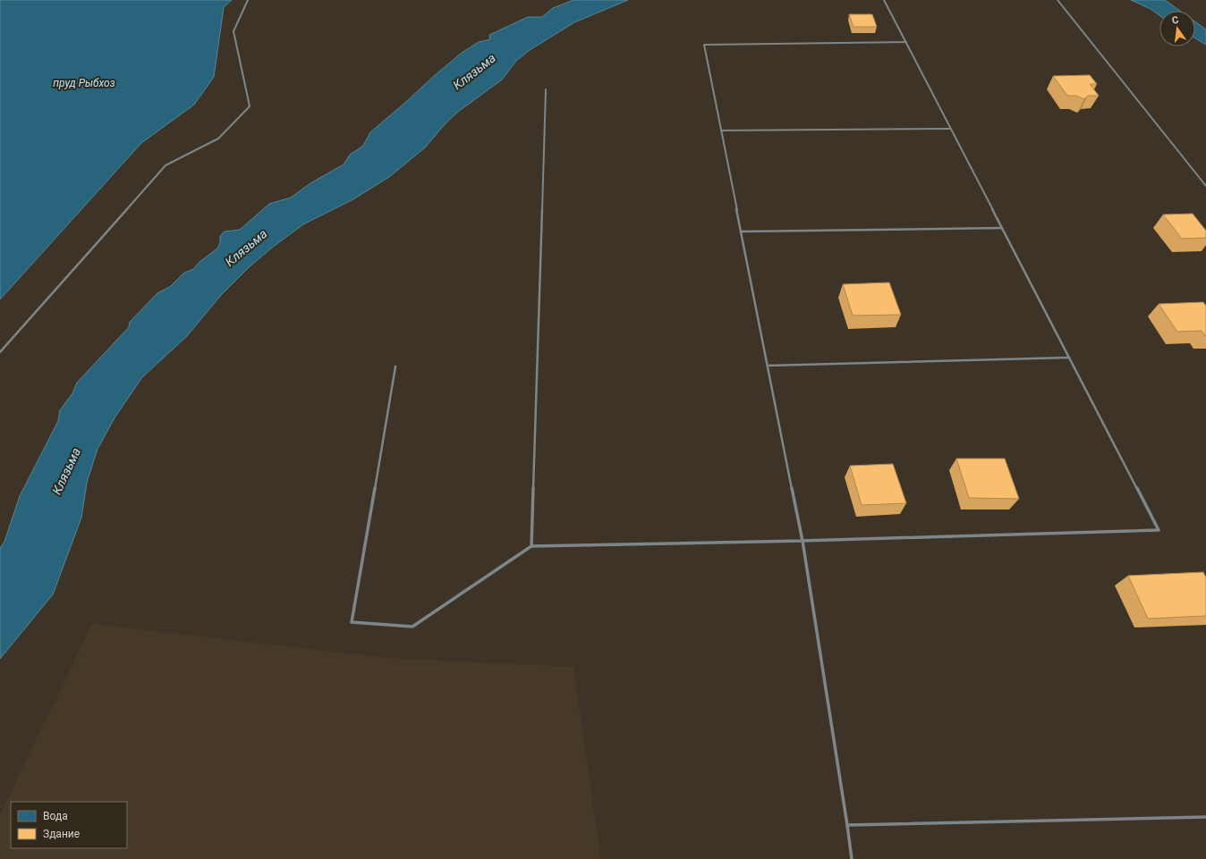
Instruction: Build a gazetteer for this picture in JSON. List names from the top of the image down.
{
  "water": ["Клязьма", "пруд Рыбхоз"],
  "legend": ["Вода", "Здание"],
  "north": "top"
}
